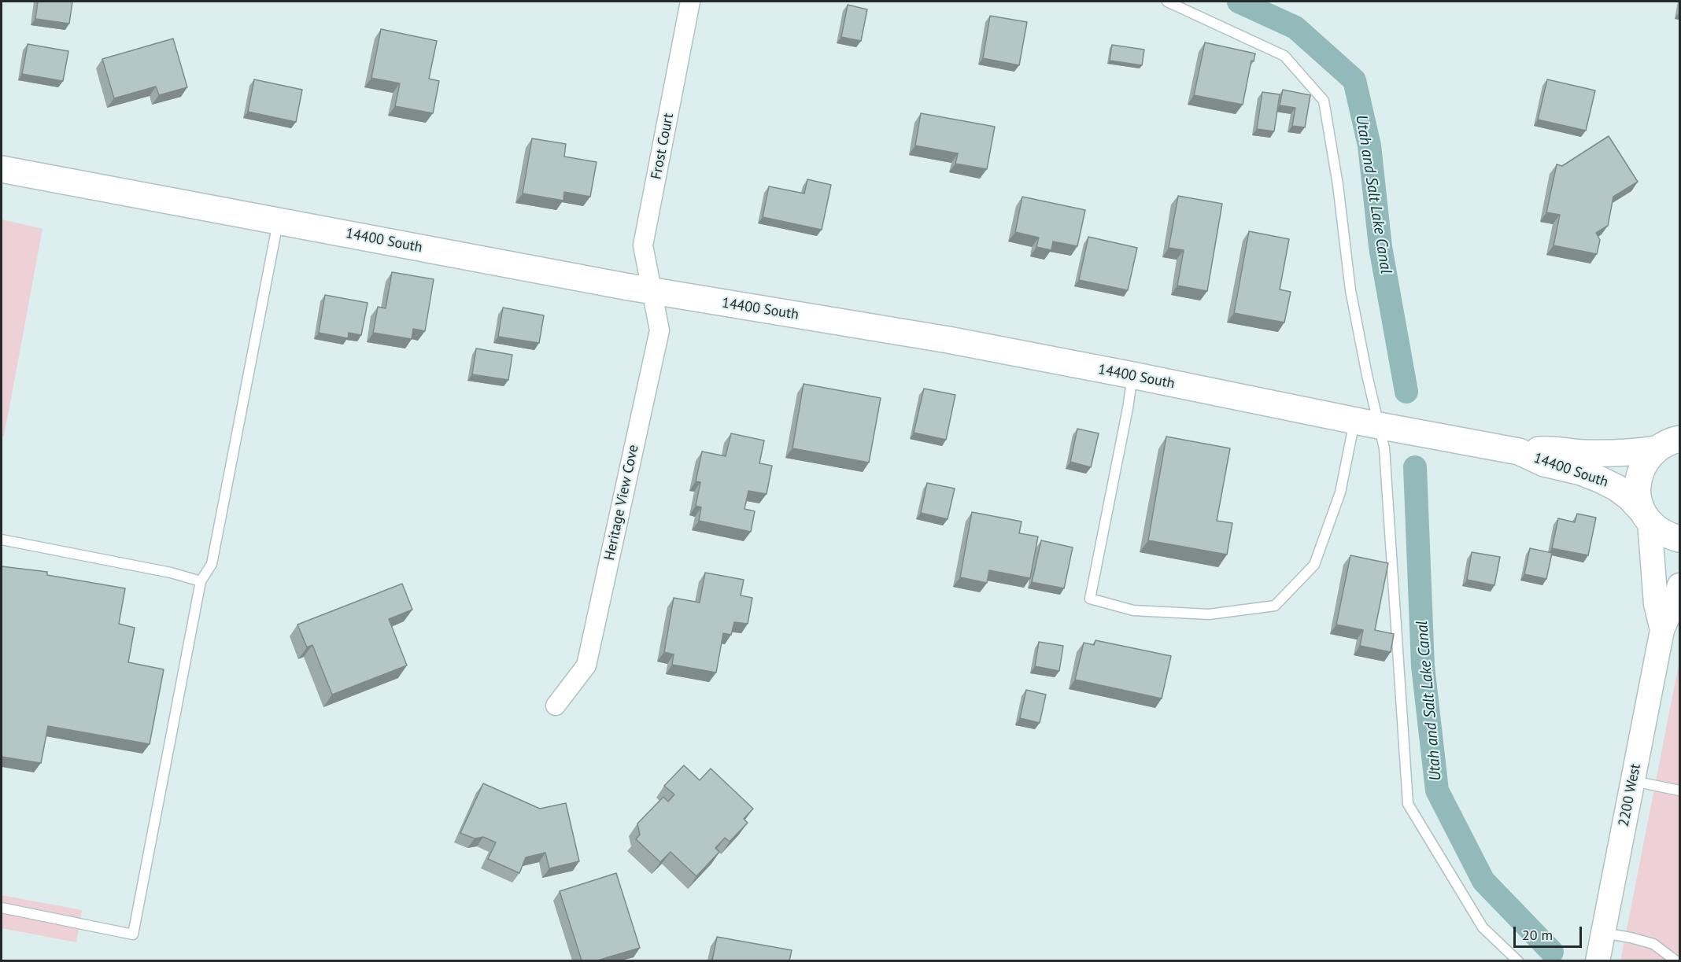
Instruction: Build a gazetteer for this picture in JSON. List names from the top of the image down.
{
  "streets": {
    "main road": ["14400 South"],
    "street": ["Frost Court", "Heritage View Cove", "2200 West"]
  },
  "crossings": [
    ["Frost Court", "14400 South"],
    ["Frost Court", "Heritage View Cove"],
    ["14400 South", "Heritage View Cove"],
    ["14400 South", "2200 West"]
  ],
  "water": ["Utah and Salt Lake Canal"],
  "scale_bar": "20 m"
}
